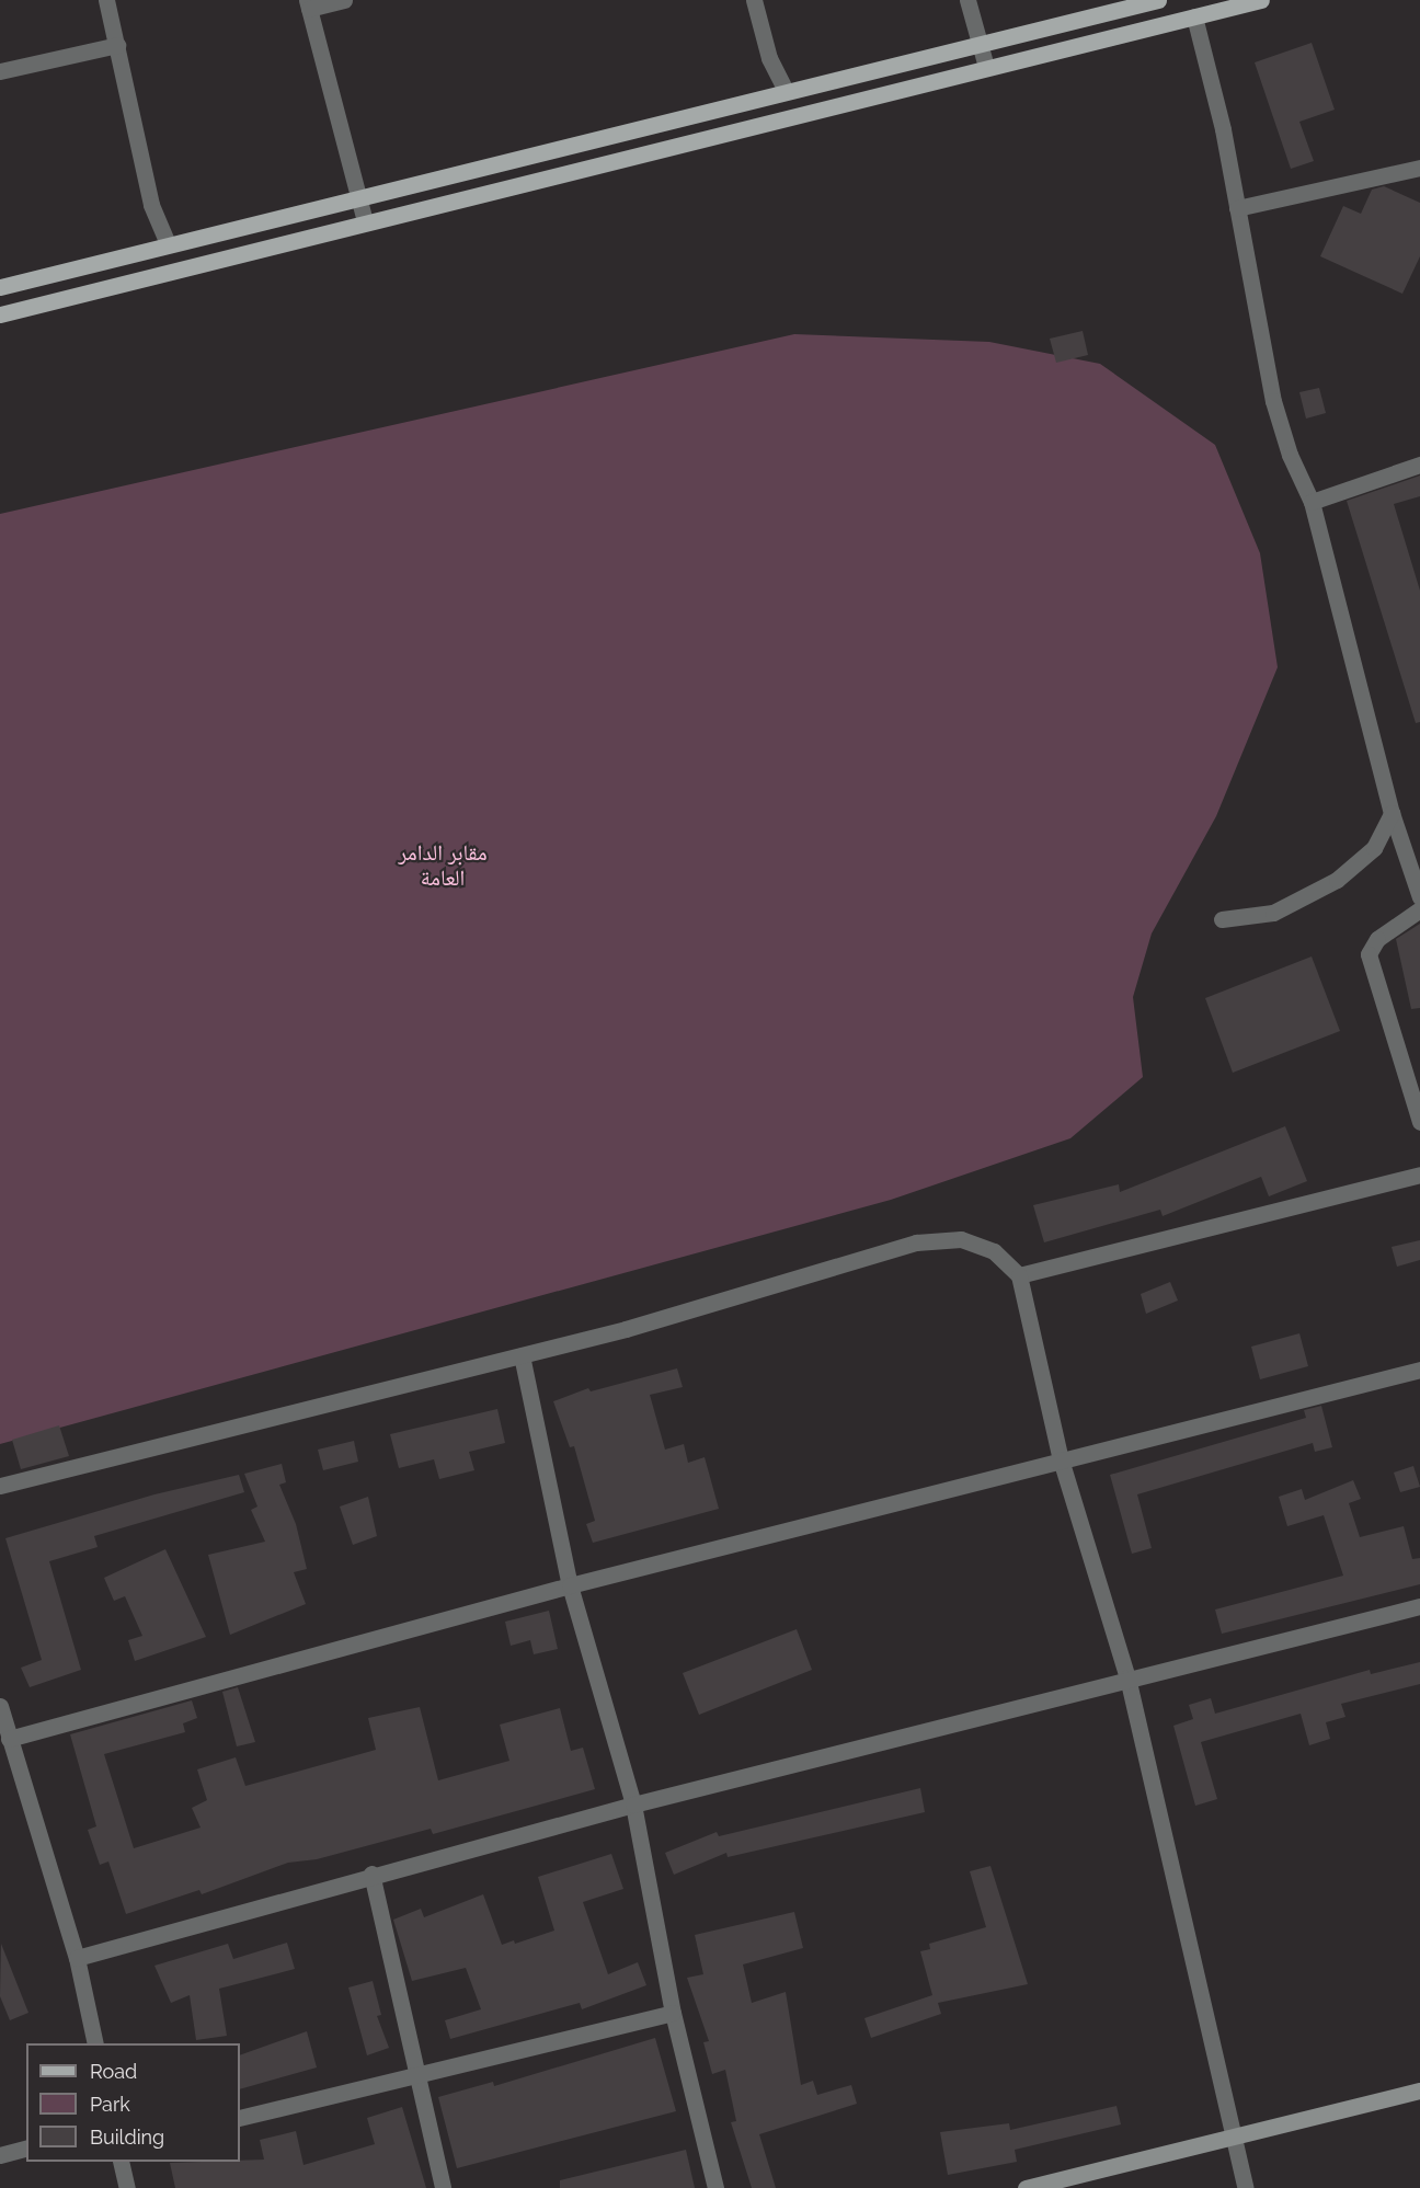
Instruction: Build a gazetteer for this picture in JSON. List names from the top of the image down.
{
  "parks": ["مقابر الدامر العامة"],
  "legend": ["Road", "Park", "Building"]
}
